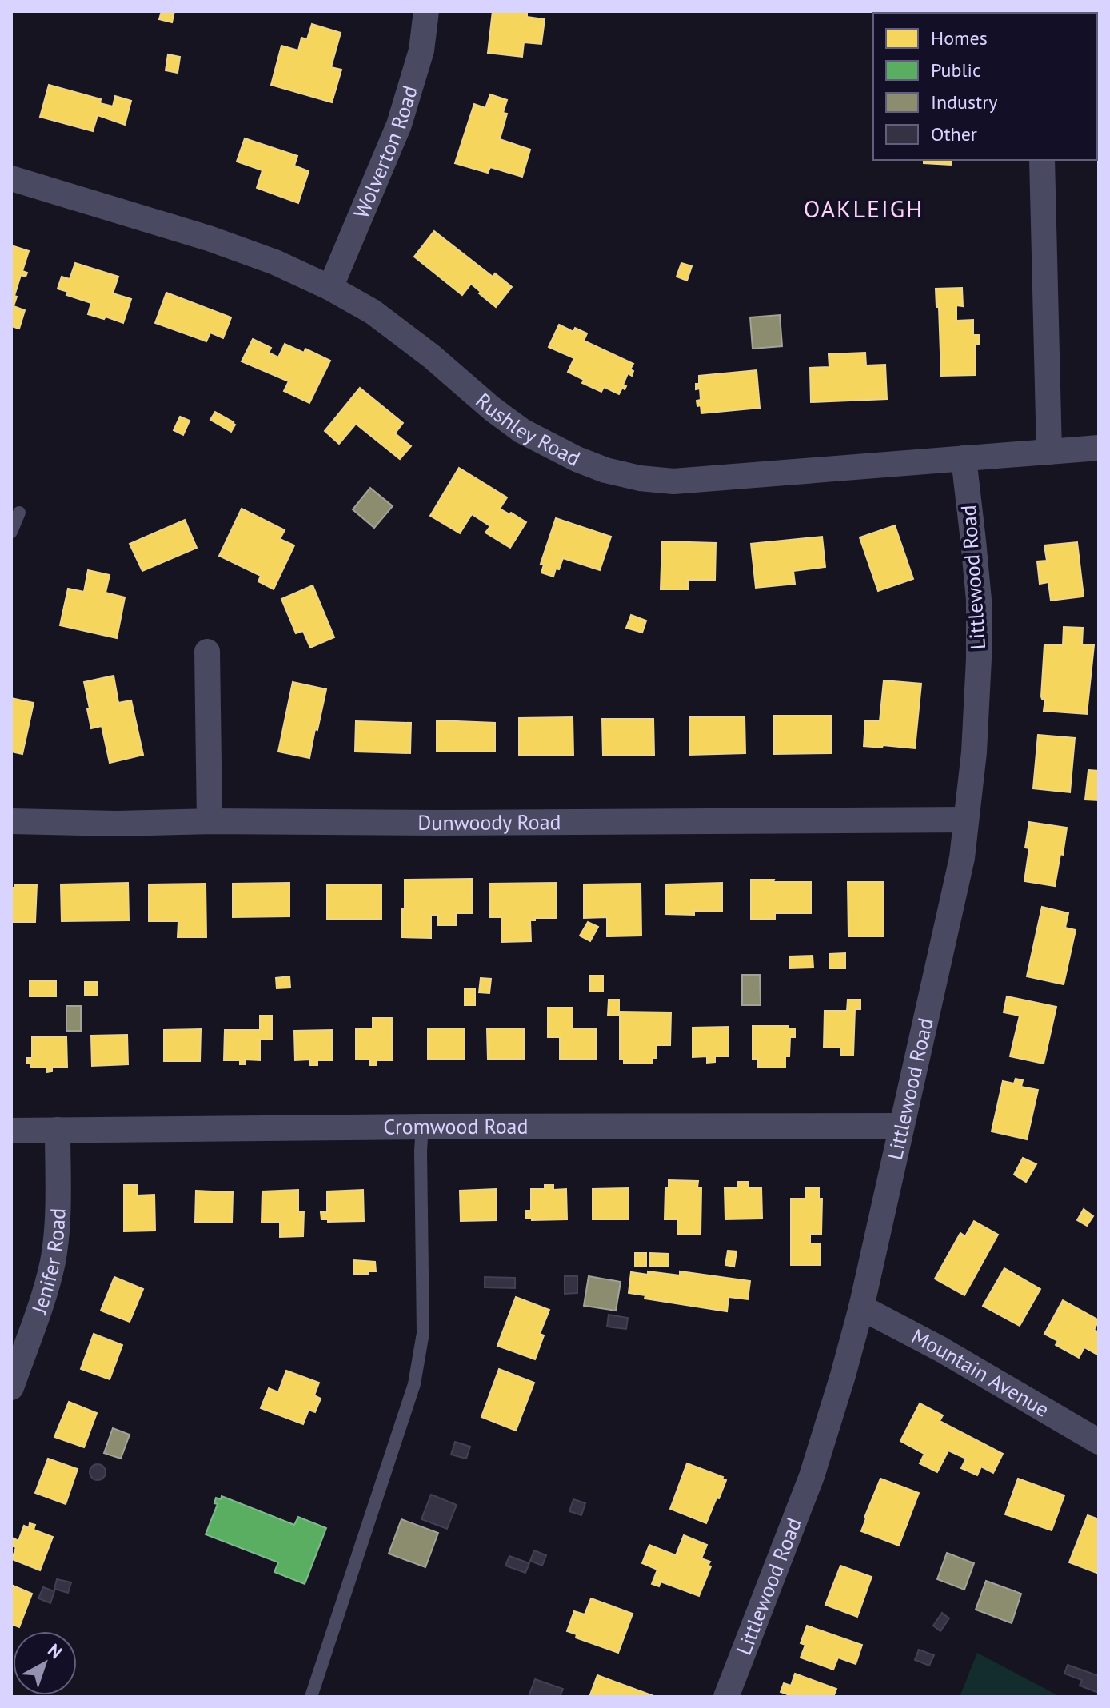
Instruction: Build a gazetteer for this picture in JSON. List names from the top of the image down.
{
  "streets": {
    "street": [
      "Wolverton Road",
      "Rushley Road",
      "Littlewood Road",
      "Dunwoody Road",
      "Cromwood Road",
      "Jenifer Road",
      "Mountain Avenue"
    ]
  },
  "crossings": [
    ["Wolverton Road", "Rushley Road"],
    ["Rushley Road", "Littlewood Road"],
    ["Littlewood Road", "Dunwoody Road"],
    ["Littlewood Road", "Cromwood Road"],
    ["Littlewood Road", "Mountain Avenue"],
    ["Cromwood Road", "Jenifer Road"]
  ],
  "districts": ["OAKLEIGH"],
  "legend": [
    "Homes",
    "Public",
    "Industry",
    "Other"
  ],
  "north": "top right"
}
